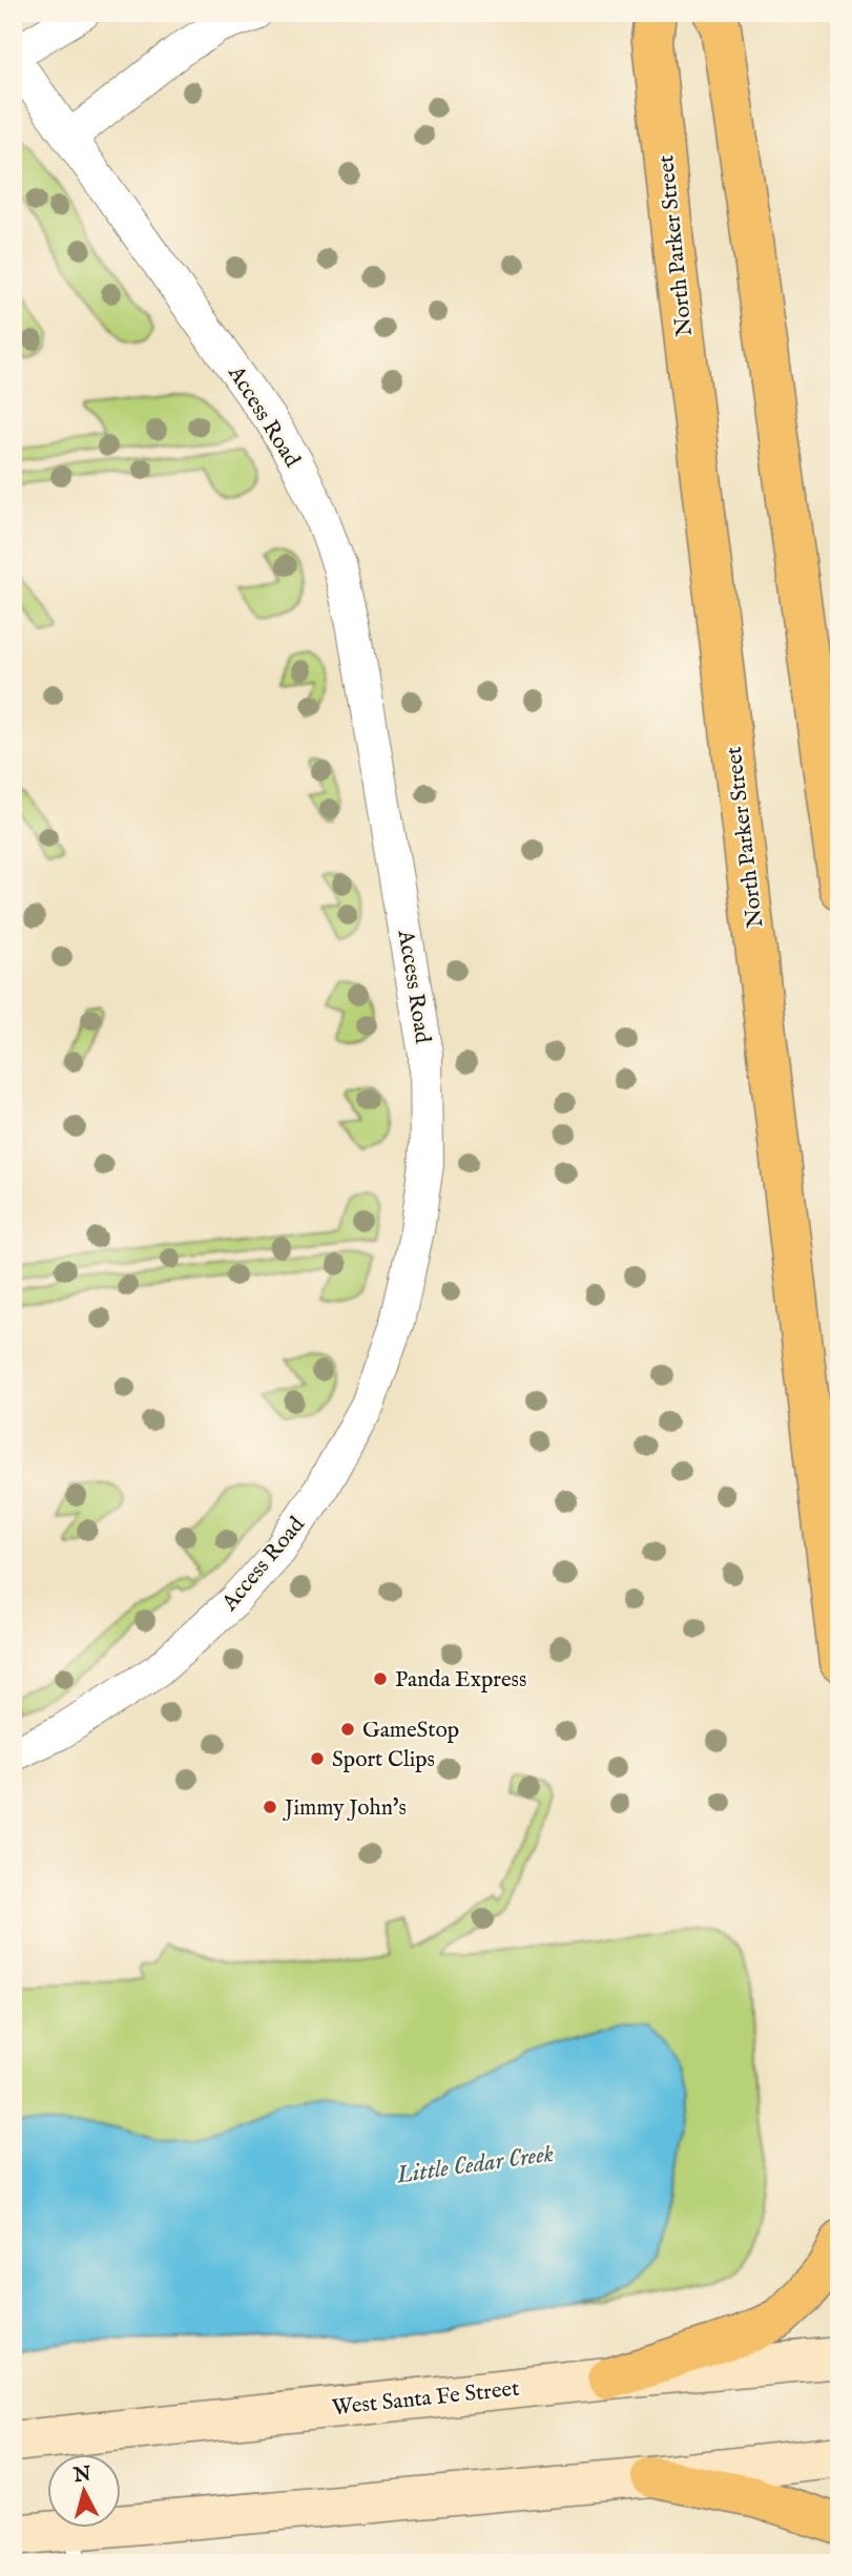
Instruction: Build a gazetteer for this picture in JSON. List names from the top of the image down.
{
  "streets": {
    "highway": ["North Parker Street"],
    "street": ["Access Road", "West Santa Fe Street"]
  },
  "water": ["Little Cedar Creek"],
  "places": [
    "Panda Express",
    "GameStop",
    "Sport Clips",
    "Jimmy John's"
  ],
  "north": "top"
}
